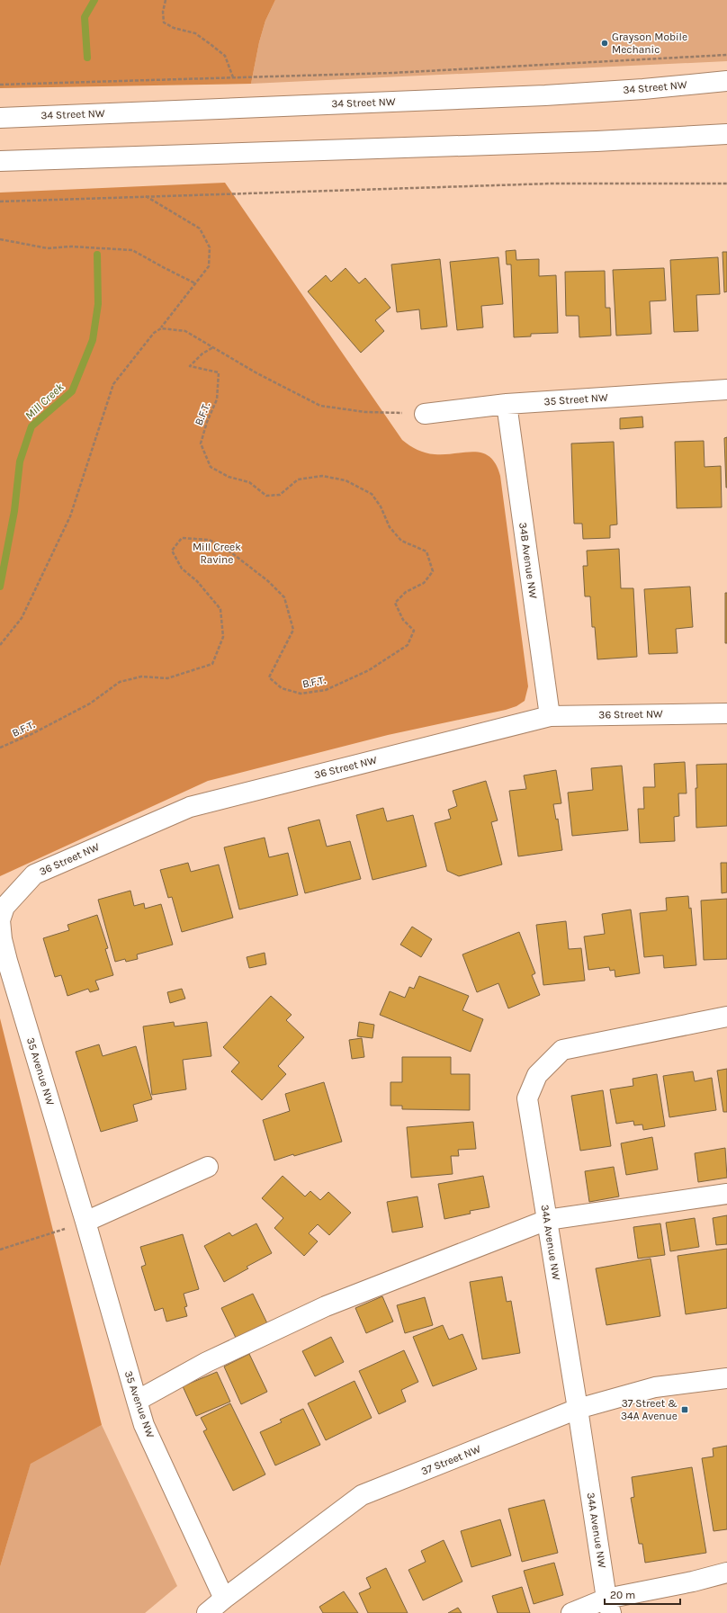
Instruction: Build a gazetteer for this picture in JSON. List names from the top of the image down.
{
  "streets": {
    "street": [
      "34 Street NW",
      "35 Street NW",
      "34B Avenue NW",
      "36 Street NW",
      "35 Avenue NW",
      "34A Avenue NW",
      "37 Street NW"
    ],
    "path": ["B.F.T."]
  },
  "crossings": [
    ["35 Street NW", "34B Avenue NW"],
    ["34B Avenue NW", "36 Street NW"],
    ["36 Street NW", "35 Avenue NW"],
    ["35 Avenue NW", "37 Street NW"],
    ["34A Avenue NW", "37 Street NW"]
  ],
  "water": ["Mill Creek"],
  "parks": ["Mill Creek Ravine"],
  "places": {
    "other": ["Grayson Mobile Mechanic"],
    "transit": ["37 Street & 34A Avenue"]
  },
  "scale_bar": "20 m"
}
